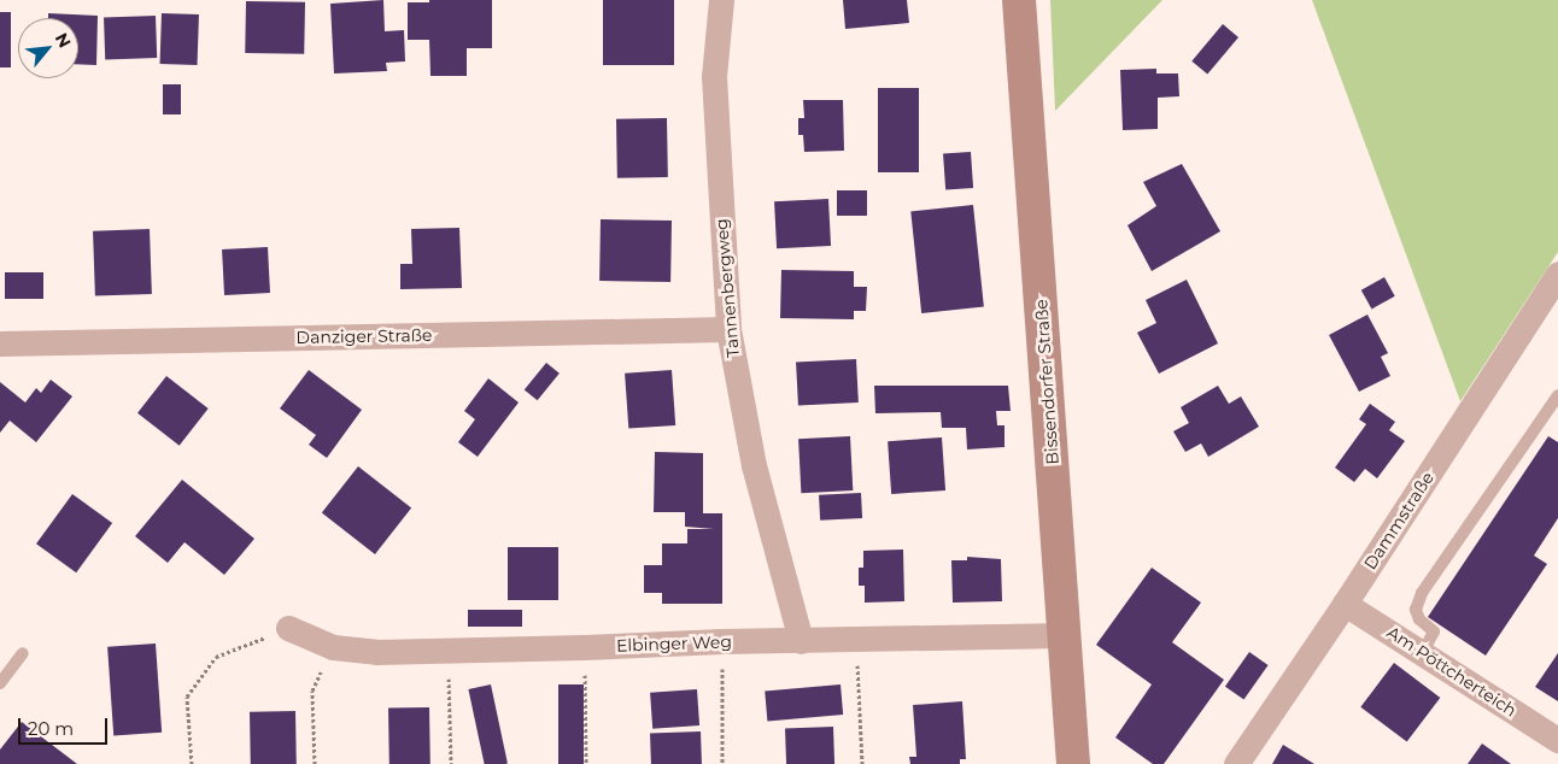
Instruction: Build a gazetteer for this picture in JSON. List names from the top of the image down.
{
  "streets": {
    "main road": ["Bissendorfer Straße"],
    "street": [
      "Tannenbergweg",
      "Danziger Straße",
      "Dammstraße",
      "Elbinger Weg",
      "Am Pöttcherteich"
    ]
  },
  "crossings": [
    ["Tannenbergweg", "Danziger Straße"],
    ["Tannenbergweg", "Elbinger Weg"],
    ["Bissendorfer Straße", "Elbinger Weg"],
    ["Dammstraße", "Am Pöttcherteich"]
  ],
  "scale_bar": "20 m",
  "north": "top right"
}
